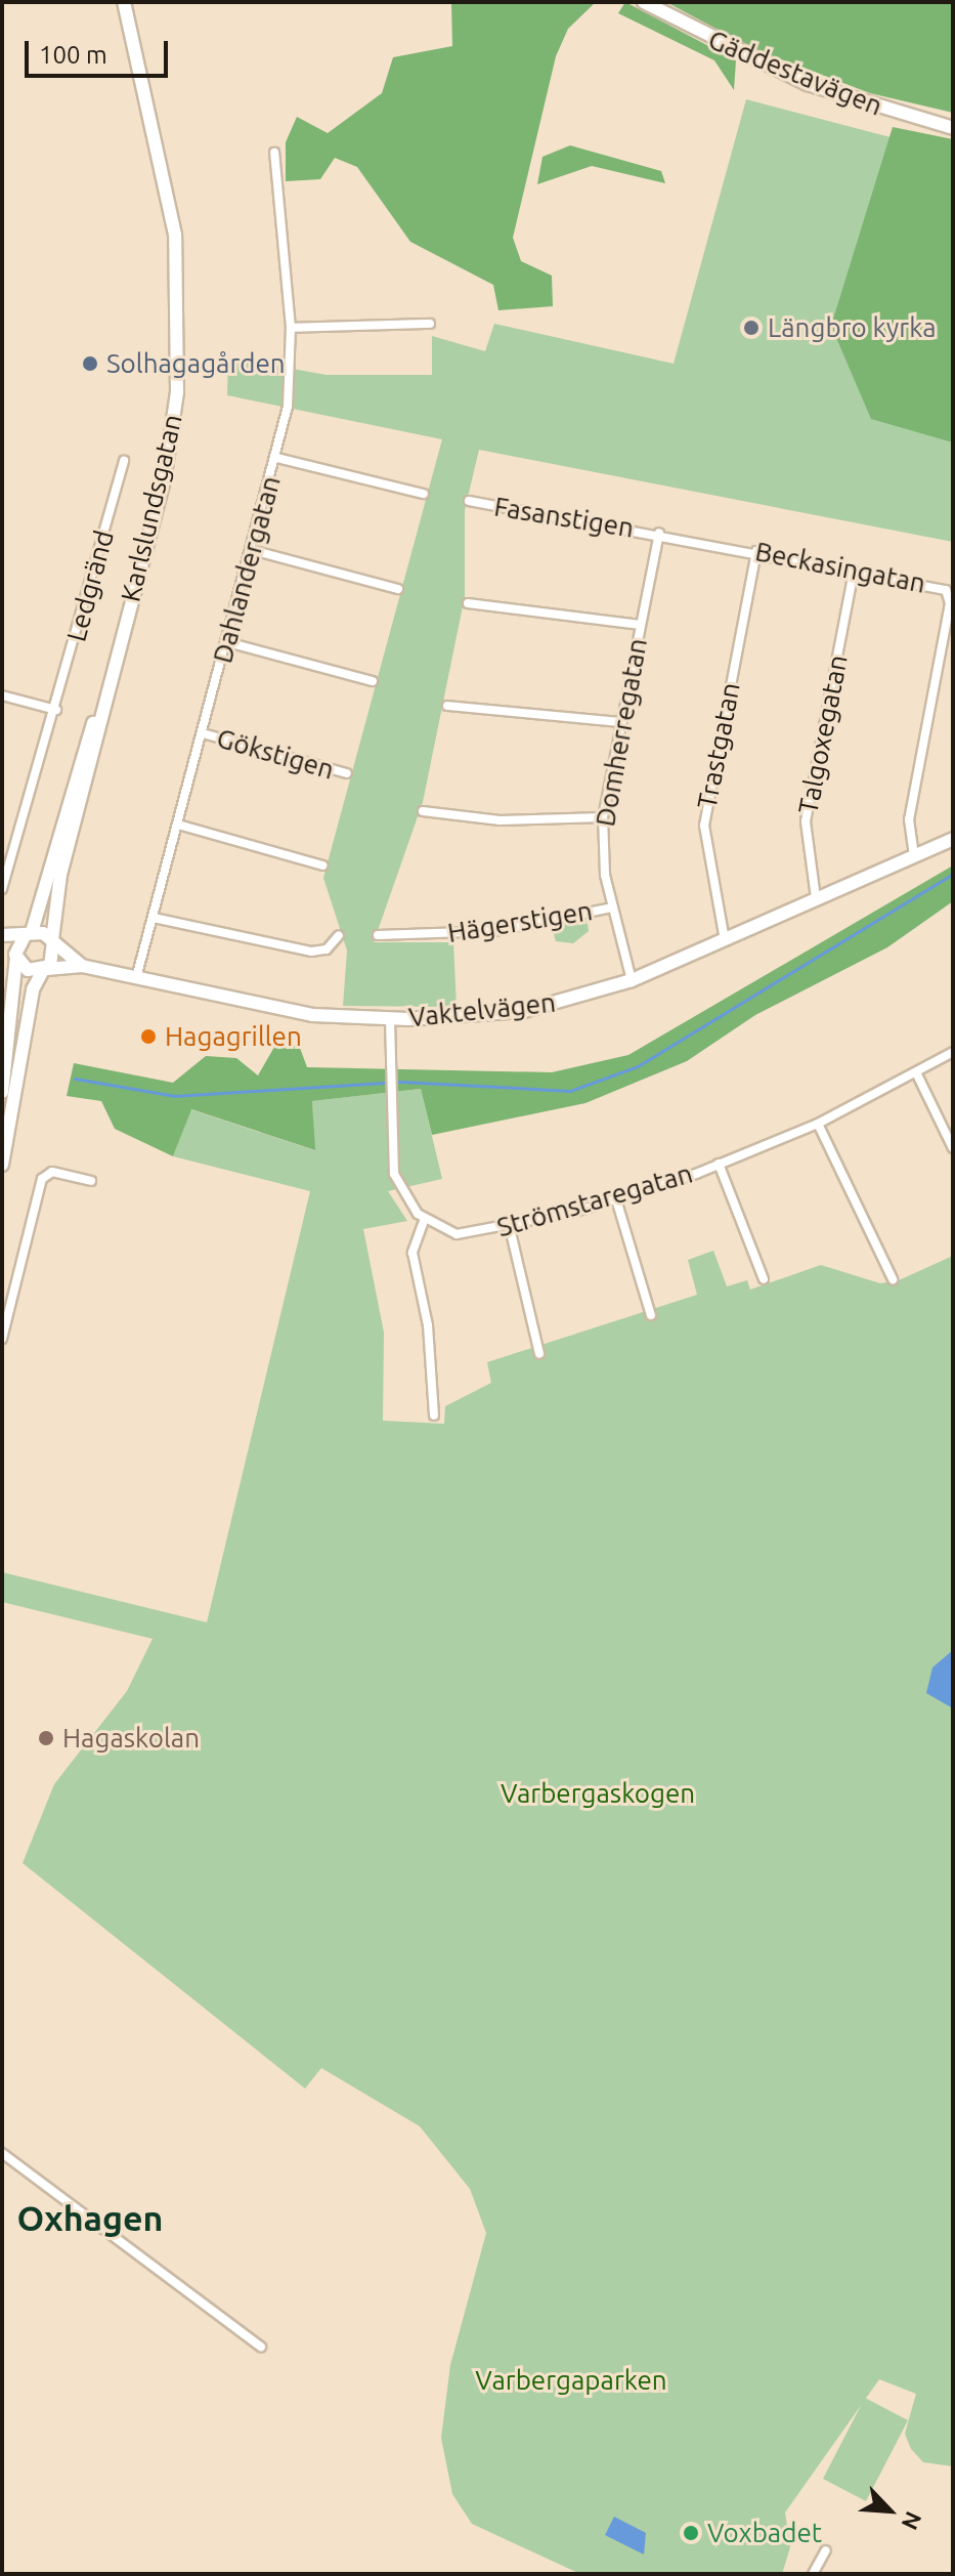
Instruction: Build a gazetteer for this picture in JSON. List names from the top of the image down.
{
  "streets": {
    "main road": ["Gäddestavägen", "Karlslundsgatan", "Vaktelvägen"],
    "street": [
      "Fasanstigen",
      "Beckasingatan",
      "Dahlandergatan",
      "Ledgränd",
      "Domherregatan",
      "Talgoxegatan",
      "Trastgatan",
      "Gökstigen",
      "Hägerstigen",
      "Strömstaregatan"
    ]
  },
  "crossings": [
    ["Karlslundsgatan", "Vaktelvägen"],
    ["Fasanstigen", "Beckasingatan"],
    ["Fasanstigen", "Domherregatan"],
    ["Beckasingatan", "Domherregatan"],
    ["Beckasingatan", "Talgoxegatan"],
    ["Beckasingatan", "Trastgatan"],
    ["Beckasingatan", "Vaktelvägen"],
    ["Dahlandergatan", "Gökstigen"],
    ["Dahlandergatan", "Vaktelvägen"],
    ["Domherregatan", "Hägerstigen"],
    ["Domherregatan", "Vaktelvägen"],
    ["Talgoxegatan", "Vaktelvägen"],
    ["Trastgatan", "Vaktelvägen"]
  ],
  "districts": ["Oxhagen"],
  "parks": ["Varbergaskogen", "Varbergaparken"],
  "places": [
    "Längbro kyrka",
    "Solhagagården",
    "Hagagrillen",
    "Hagaskolan",
    "Voxbadet"
  ],
  "scale_bar": "100 m",
  "north": "bottom right"
}
